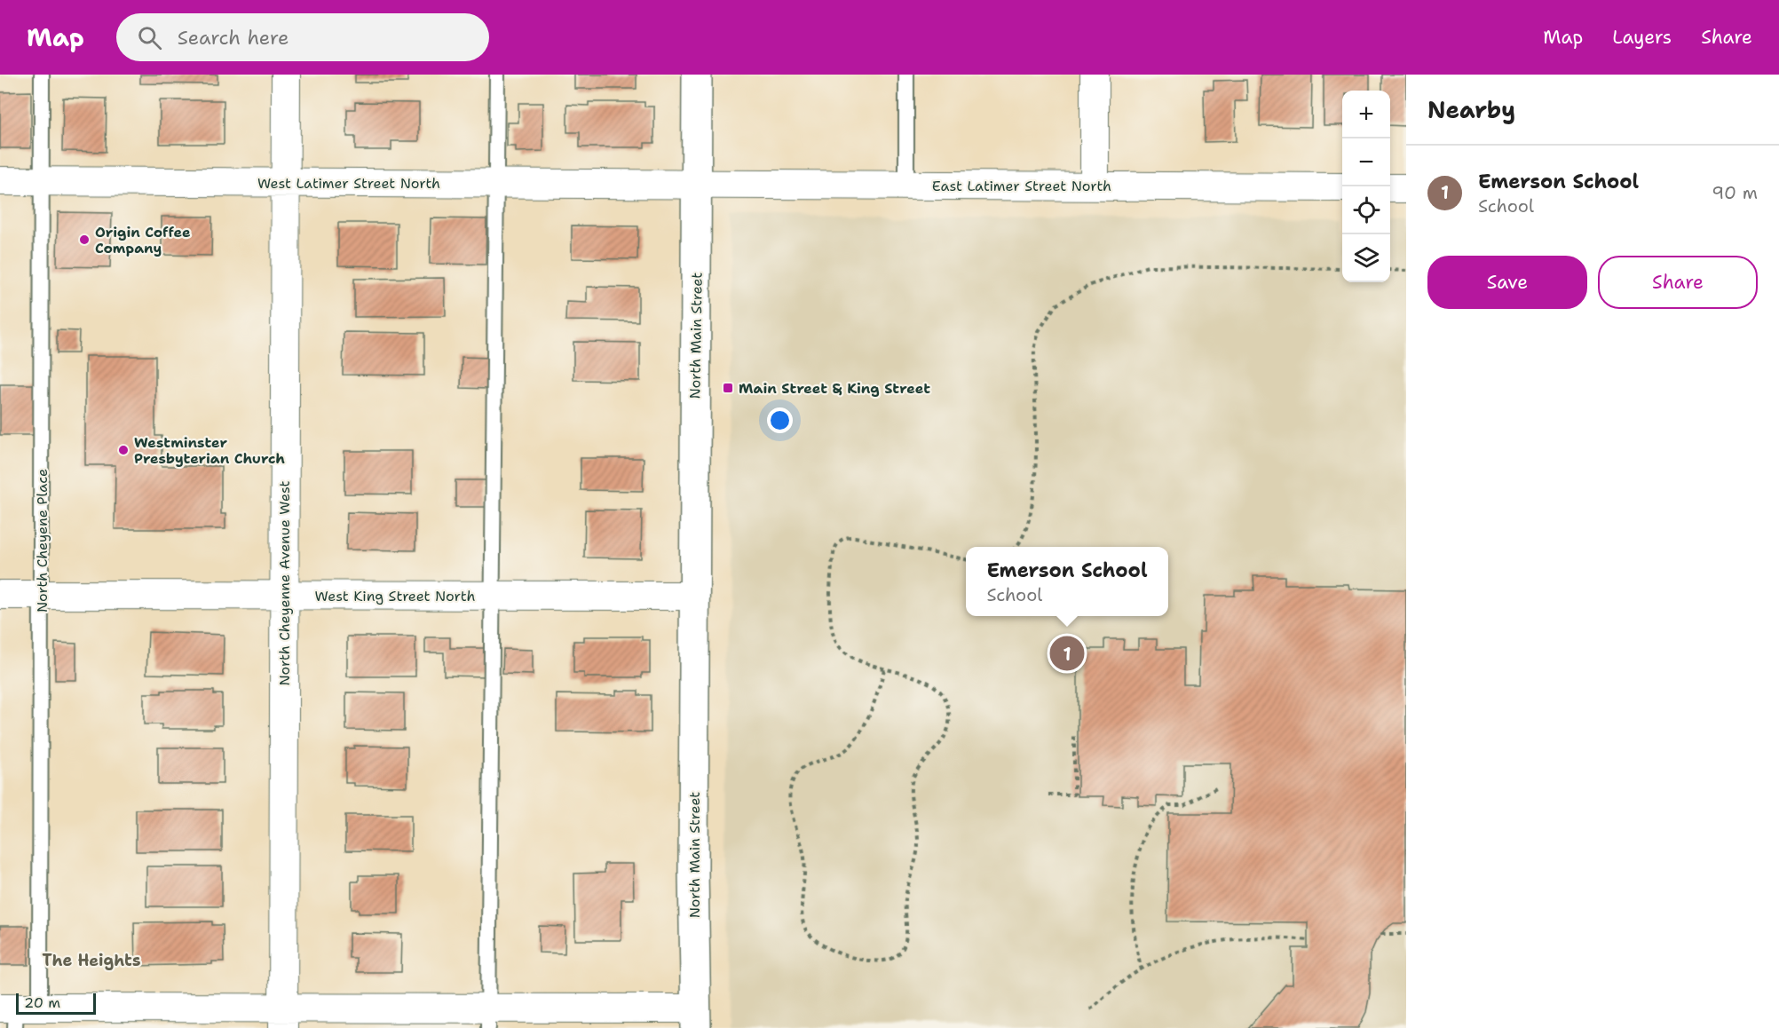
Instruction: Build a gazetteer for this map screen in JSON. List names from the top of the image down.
{
  "streets": {
    "street": [
      "West Latimer Street North",
      "East Latimer Street North",
      "North Main Street",
      "North Cheyenne Avenue West",
      "West King Street North"
    ],
    "lane": ["North Cheyene Place"]
  },
  "crossings": [
    ["West Latimer Street North", "East Latimer Street North"],
    ["West Latimer Street North", "North Main Street"],
    ["West Latimer Street North", "North Cheyene Place"],
    ["West Latimer Street North", "North Cheyenne Avenue West"],
    ["East Latimer Street North", "North Main Street"],
    ["North Main Street", "West King Street North"],
    ["North Cheyene Place", "West King Street North"],
    ["North Cheyenne Avenue West", "West King Street North"]
  ],
  "districts": ["The Heights"],
  "places": {
    "other": ["Origin Coffee Company", "Westminster Presbyterian Church"],
    "transit": ["Main Street & King Street"]
  },
  "scale_bar": "20 m",
  "page": {
    "header": "Map",
    "search": "Search here",
    "nav": ["Map", "Layers", "Share"],
    "heading": "Nearby",
    "map_buttons": ["+", "−"],
    "list": [
      {
        "mark": "1",
        "name": "Emerson School",
        "note": "School",
        "value": "90 m"
      }
    ],
    "buttons": ["Save", "Share"],
    "popup": ["Emerson School", "School"],
    "pins": "1",
    "scale": "20 m"
  }
}
